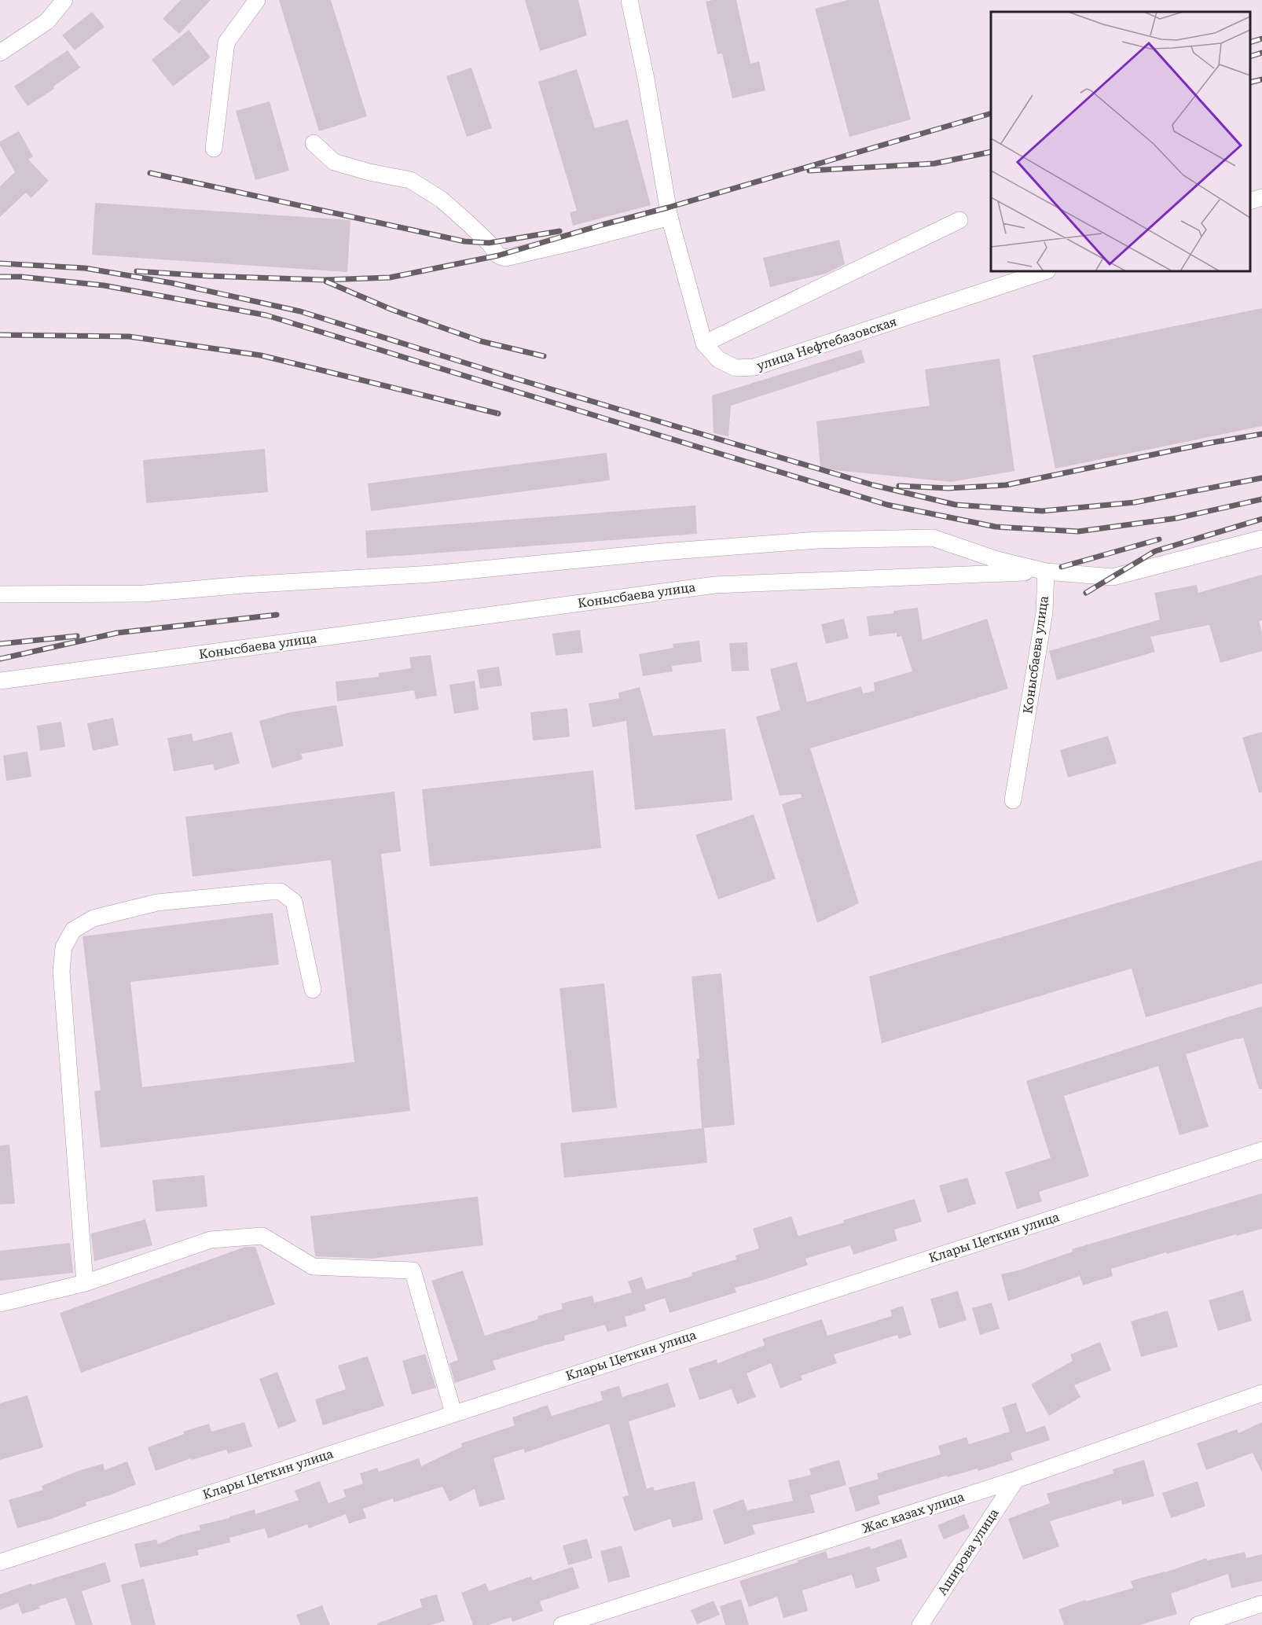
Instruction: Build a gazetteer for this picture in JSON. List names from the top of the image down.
{
  "streets": {
    "street": [
      "улица Нефтебазовская",
      "Конысбаева улица",
      "Клары Цеткин улица",
      "Жас казах улица",
      "Аширова улица"
    ]
  },
  "crossings": [
    ["Жас казах улица", "Аширова улица"]
  ]
}
